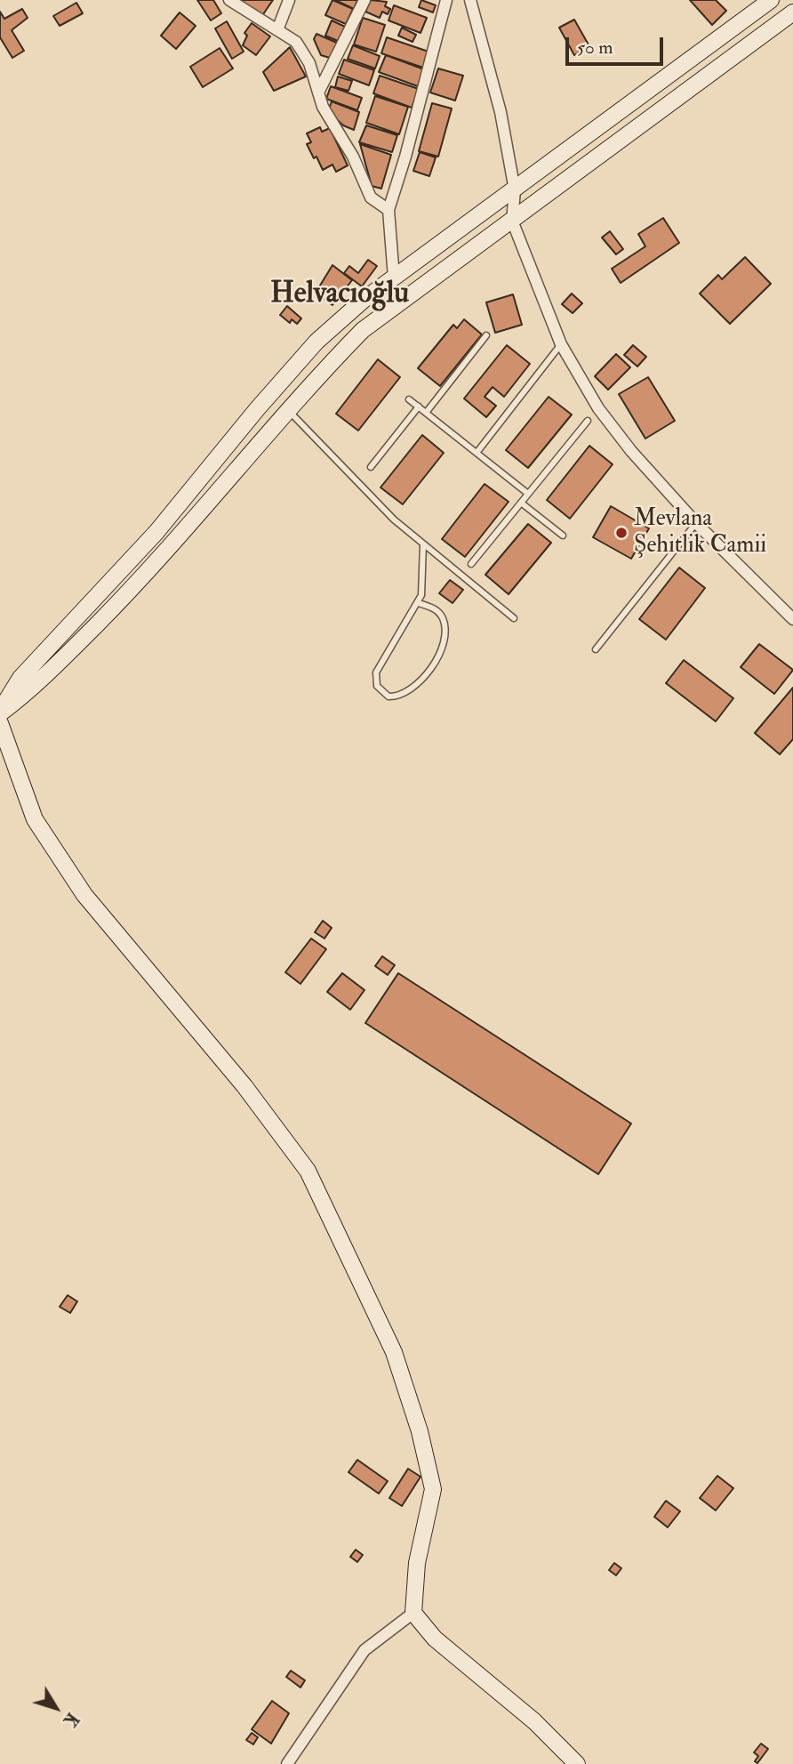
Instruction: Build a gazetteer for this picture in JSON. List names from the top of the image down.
{
  "districts": ["Helvacıoğlu"],
  "places": ["Mevlana Şehitlik Camii"],
  "scale_bar": "50 m",
  "north": "bottom right"
}
